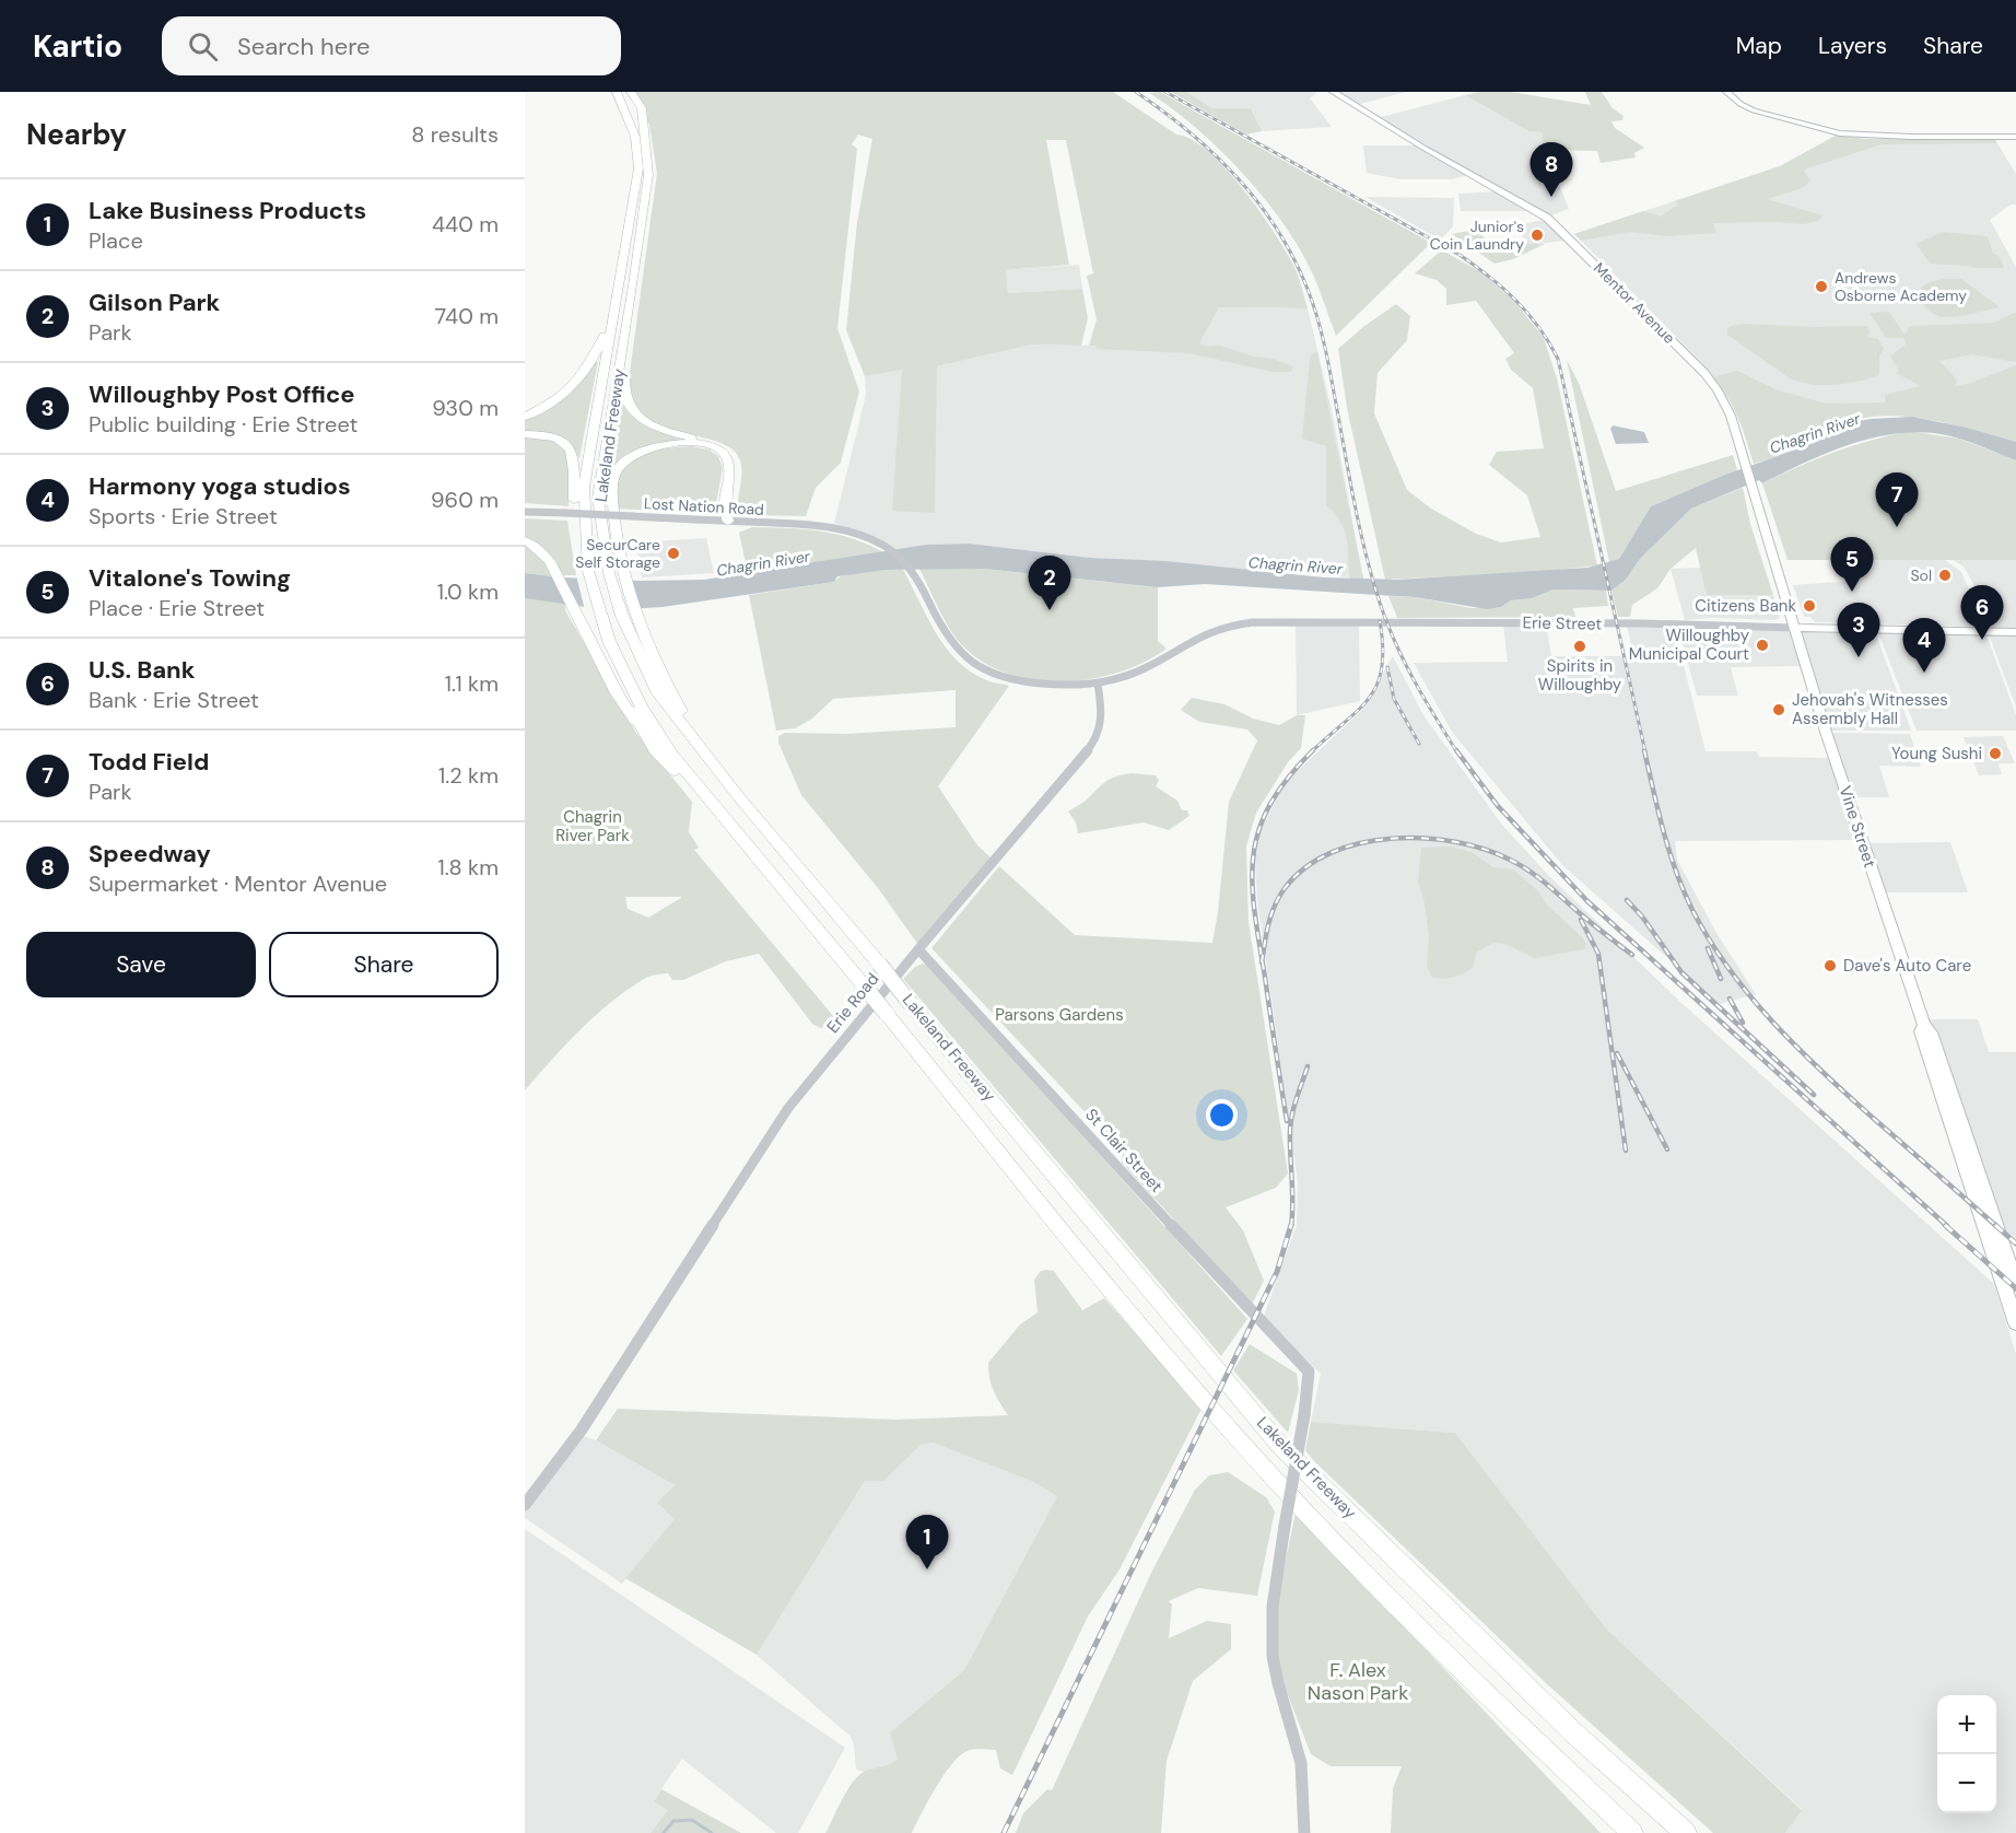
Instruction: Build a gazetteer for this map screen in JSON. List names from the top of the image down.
{
  "streets": {
    "highway": ["Lakeland Freeway"],
    "main road": ["Mentor Avenue", "Erie Street", "Vine Street"],
    "street": ["Lost Nation Road", "Erie Road", "St Clair Street"]
  },
  "crossings": [
    ["Mentor Avenue", "Erie Street"],
    ["Mentor Avenue", "Vine Street"],
    ["Lost Nation Road", "Erie Street"],
    ["Lost Nation Road", "Erie Road"],
    ["Erie Street", "Vine Street"],
    ["Erie Street", "Erie Road"],
    ["Erie Road", "St Clair Street"]
  ],
  "water": ["Chagrin River"],
  "parks": ["Chagrin River Park", "Parsons Gardens", "F. Alex Nason Park"],
  "places": [
    "Junior's Coin Laundry",
    "Andrews Osborne Academy",
    "SecurCare Self Storage",
    "Sol",
    "Citizens Bank",
    "Willoughby Municipal Court",
    "Spirits in Willoughby",
    "Jehovah's Witnesses Assembly Hall",
    "Young Sushi",
    "Dave's Auto Care"
  ],
  "page": {
    "header": "Kartio",
    "search": "Search here",
    "nav": ["Map", "Layers", "Share"],
    "heading": ["Nearby", "8 results"],
    "pins": [
      "8",
      "7",
      "5",
      "2",
      "6",
      "3",
      "4",
      "1"
    ],
    "list": [
      {
        "mark": "1",
        "name": "Lake Business Products",
        "note": "Place",
        "value": "440 m"
      },
      {
        "mark": "2",
        "name": "Gilson Park",
        "note": "Park",
        "value": "740 m"
      },
      {
        "mark": "3",
        "name": "Willoughby Post Office",
        "note": "Public building · Erie Street",
        "value": "930 m"
      },
      {
        "mark": "4",
        "name": "Harmony yoga studios",
        "note": "Sports · Erie Street",
        "value": "960 m"
      },
      {
        "mark": "5",
        "name": "Vitalone's Towing",
        "note": "Place · Erie Street",
        "value": "1.0 km"
      },
      {
        "mark": "6",
        "name": "U.S. Bank",
        "note": "Bank · Erie Street",
        "value": "1.1 km"
      },
      {
        "mark": "7",
        "name": "Todd Field",
        "note": "Park",
        "value": "1.2 km"
      },
      {
        "mark": "8",
        "name": "Speedway",
        "note": "Supermarket · Mentor Avenue",
        "value": "1.8 km"
      }
    ],
    "buttons": ["Save", "Share"],
    "map_buttons": ["+", "−"]
  }
}
